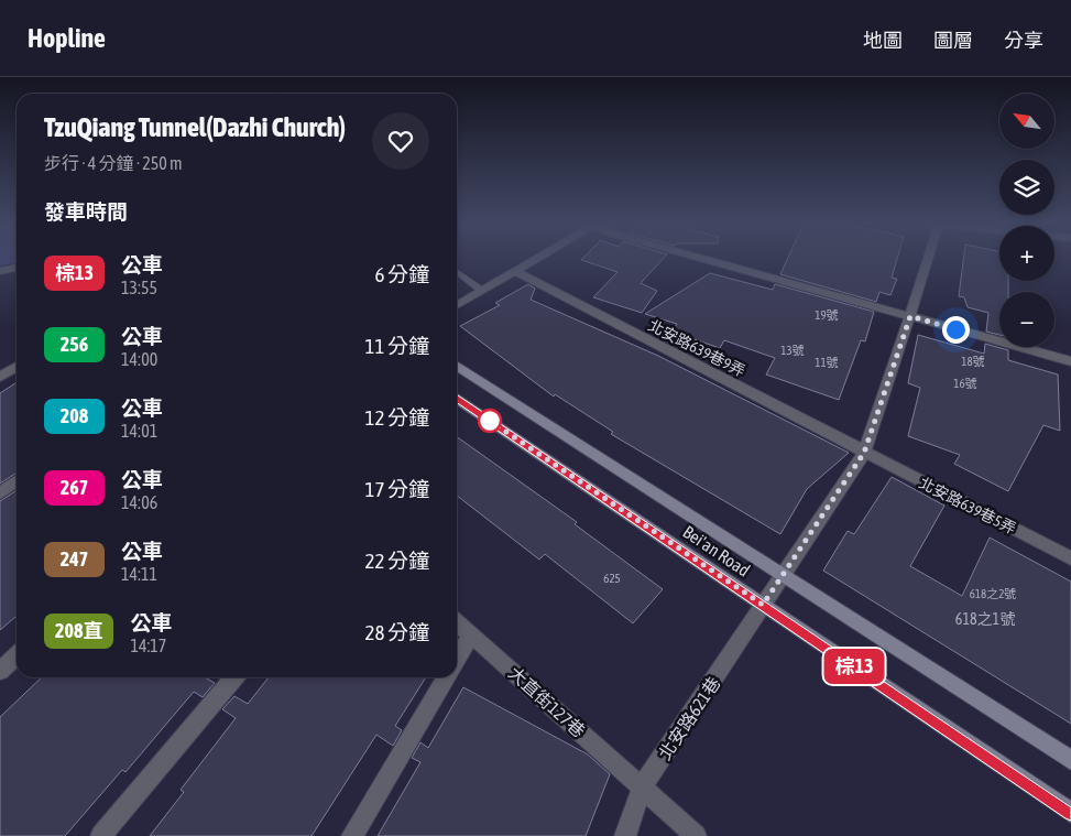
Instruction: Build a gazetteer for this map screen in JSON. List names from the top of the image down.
{
  "streets": {
    "main road": ["Bei'an Road"],
    "street": [
      "北安路639巷9弄",
      "北安路639巷5弄",
      "大直街127巷",
      "北安路621巷"
    ]
  },
  "crossings": [
    ["北安路639巷9弄", "北安路639巷5弄"],
    ["北安路639巷9弄", "北安路621巷"],
    ["北安路639巷5弄", "北安路621巷"],
    ["Bei'an Road", "北安路621巷"],
    ["大直街127巷", "北安路621巷"]
  ],
  "lines": ["bus line 棕13"],
  "house_numbers": [
    "19號",
    "13號",
    "18號",
    "11號",
    "16號",
    "625",
    "618之2號",
    "618之1號"
  ],
  "north": "top left",
  "page": {
    "header": "Hopline",
    "nav": ["地圖", "圖層", "分享"],
    "on_map": "棕13",
    "map_buttons": ["+", "−"],
    "heading": [
      ["TzuQiang Tunnel(Dazhi Church)", "步行 · 4 分鐘 · 250 m"],
      "發車時間"
    ],
    "list": [
      {
        "mark": "棕13",
        "name": "公車",
        "note": "13:55",
        "value": "6 分鐘"
      },
      {
        "mark": "256",
        "name": "公車",
        "note": "14:00",
        "value": "11 分鐘"
      },
      {
        "mark": "208",
        "name": "公車",
        "note": "14:01",
        "value": "12 分鐘"
      },
      {
        "mark": "267",
        "name": "公車",
        "note": "14:06",
        "value": "17 分鐘"
      },
      {
        "mark": "247",
        "name": "公車",
        "note": "14:11",
        "value": "22 分鐘"
      },
      {
        "mark": "208直",
        "name": "公車",
        "note": "14:17",
        "value": "28 分鐘"
      }
    ]
  }
}
